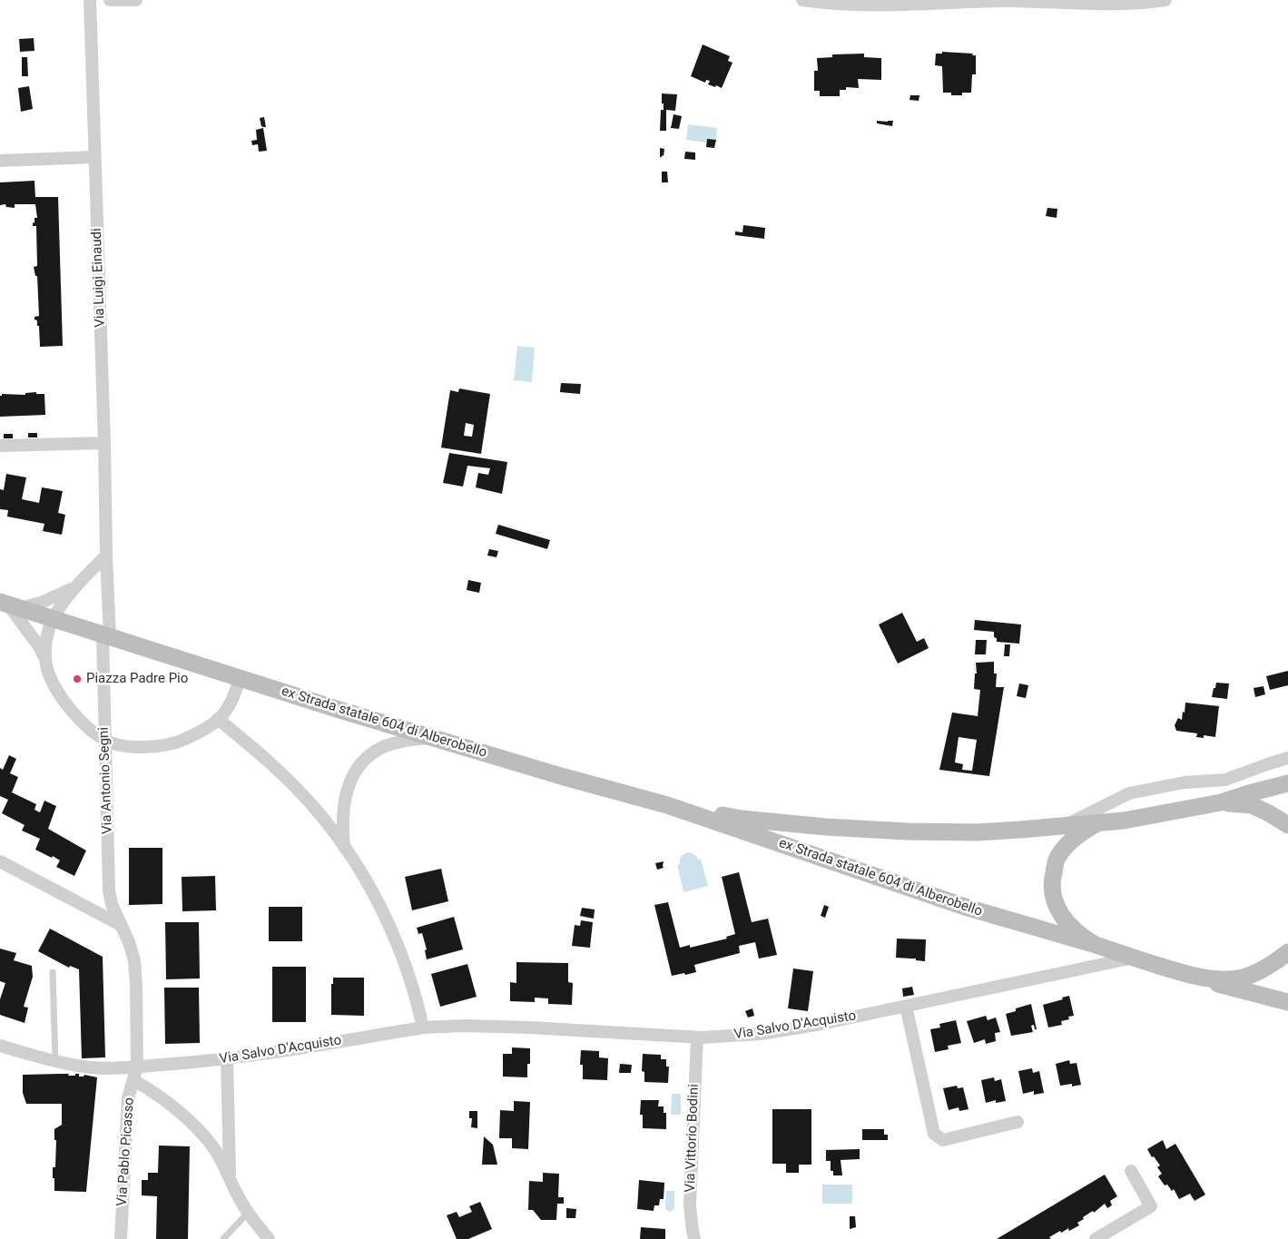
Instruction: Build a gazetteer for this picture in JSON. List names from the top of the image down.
{
  "streets": {
    "main road": ["ex Strada statale 604 di Alberobello"],
    "street": [
      "Via Luigi Einaudi",
      "Via Antonio Segni",
      "Via Salvo D'Acquisto",
      "Via Vittorio Bodini",
      "Via Pablo Picasso"
    ]
  },
  "crossings": [
    ["Via Luigi Einaudi", "ex Strada statale 604 di Alberobello"],
    ["Via Luigi Einaudi", "Via Antonio Segni"],
    ["ex Strada statale 604 di Alberobello", "Via Antonio Segni"],
    ["Via Antonio Segni", "Via Salvo D'Acquisto"],
    ["Via Antonio Segni", "Via Pablo Picasso"],
    ["Via Salvo D'Acquisto", "Via Vittorio Bodini"],
    ["Via Salvo D'Acquisto", "Via Pablo Picasso"]
  ],
  "places": ["Piazza Padre Pio"]
}
